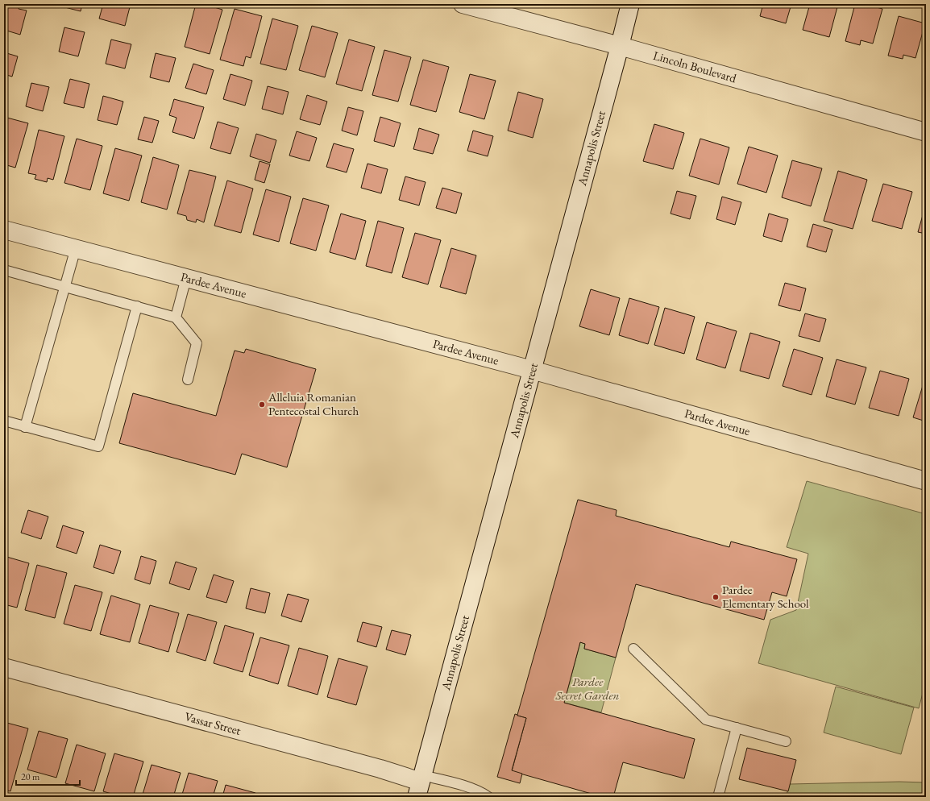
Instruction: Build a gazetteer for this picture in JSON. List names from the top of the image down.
{
  "streets": {
    "street": [
      "Lincoln Boulevard",
      "Annapolis Street",
      "Pardee Avenue",
      "Vassar Street"
    ]
  },
  "crossings": [
    ["Lincoln Boulevard", "Annapolis Street"],
    ["Annapolis Street", "Pardee Avenue"],
    ["Annapolis Street", "Vassar Street"]
  ],
  "parks": ["Pardee Secret Garden"],
  "places": ["Alleluia Romanian Pentecostal Church", "Pardee Elementary School"],
  "scale_bar": "20 m"
}
